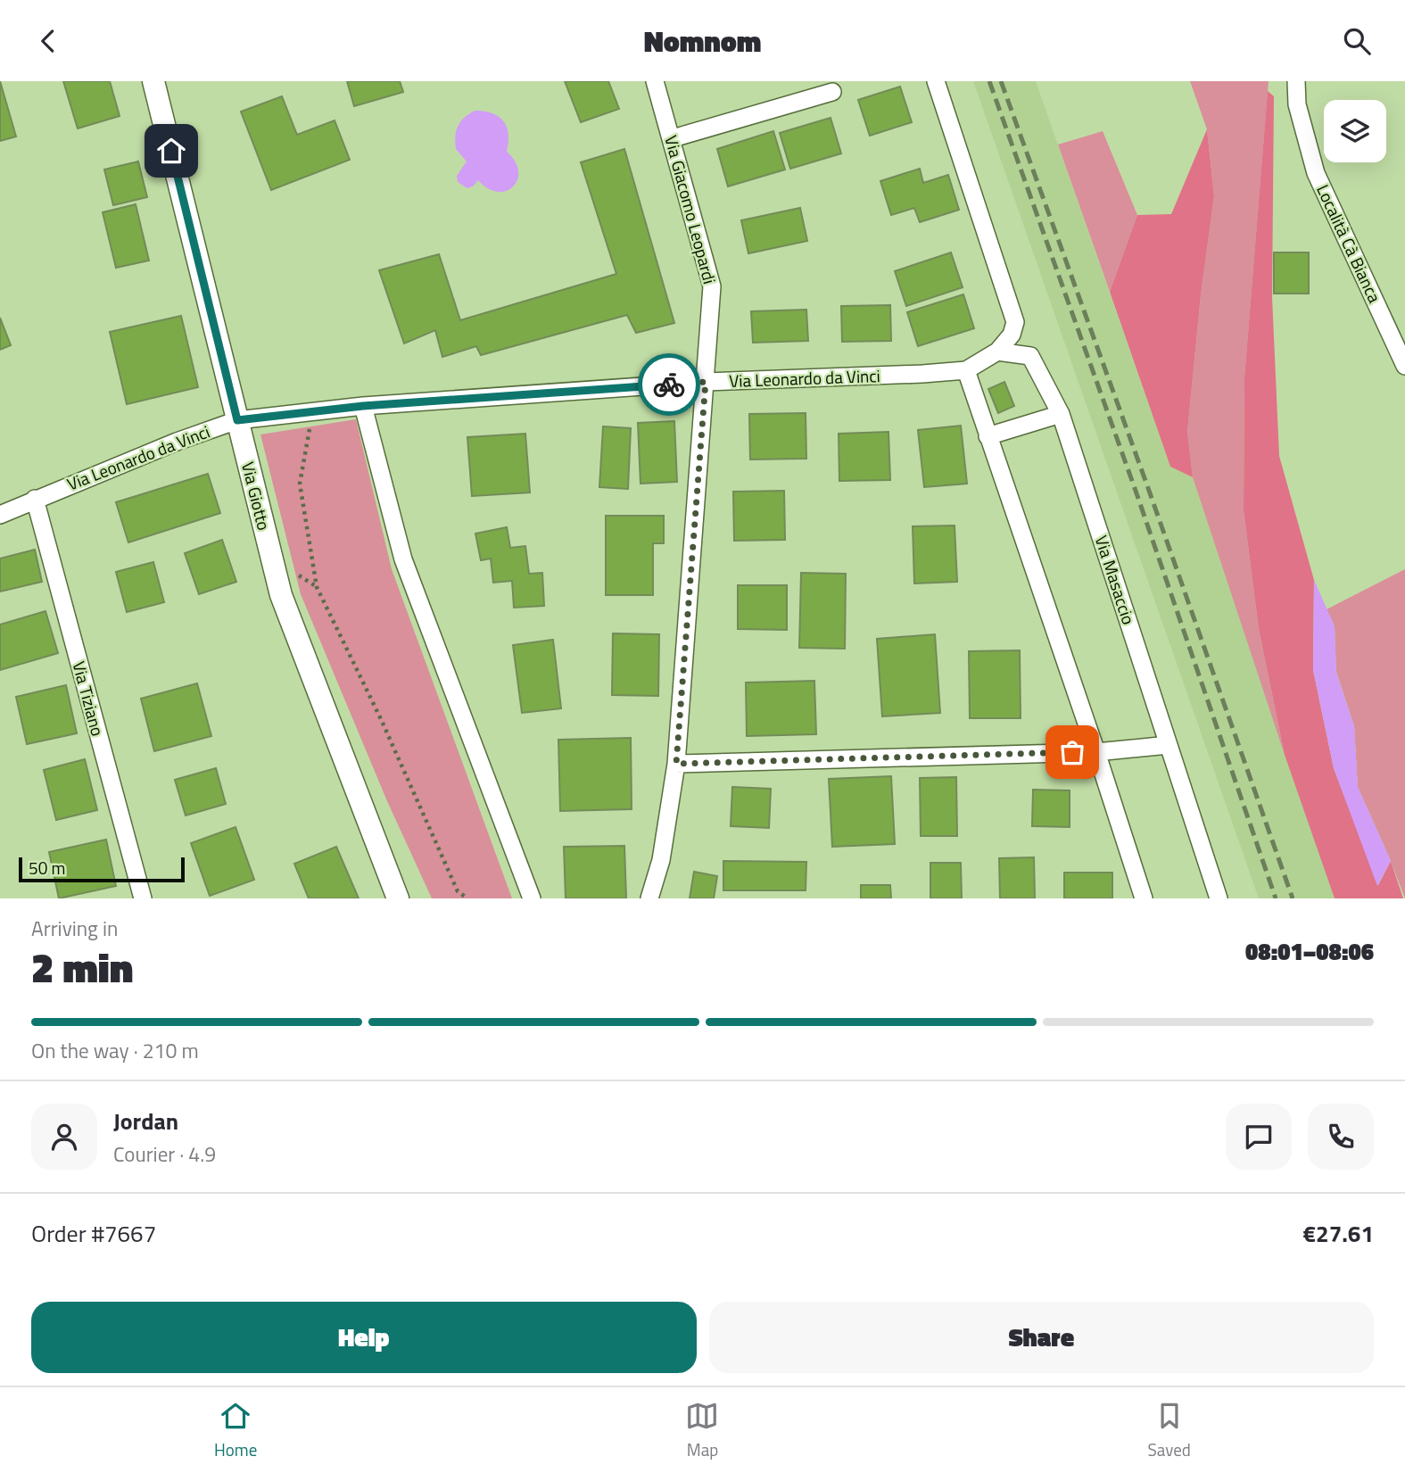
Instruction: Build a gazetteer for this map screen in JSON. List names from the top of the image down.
{
  "streets": {
    "street": [
      "Via Giacomo Leopardi",
      "Località Cà Bianca",
      "Via Leonardo da Vinci",
      "Via Giotto",
      "Via Masaccio",
      "Via Tiziano"
    ]
  },
  "crossings": [
    ["Via Giacomo Leopardi", "Via Leonardo da Vinci"],
    ["Via Leonardo da Vinci", "Via Giotto"],
    ["Via Leonardo da Vinci", "Via Masaccio"],
    ["Via Leonardo da Vinci", "Via Tiziano"]
  ],
  "scale_bar": "50 m",
  "page": {
    "header": "Nomnom",
    "scale": "50 m",
    "heading": ["2 min", "Arriving in", "08:01–08:06"],
    "panel": [
      "Jordan",
      "Courier · 4.9",
      "Order #7667",
      "€27.61"
    ],
    "bar": "On the way · 210 m",
    "buttons": ["Help", "Share"],
    "tabs": ["Home", "Map", "Saved"]
  }
}
